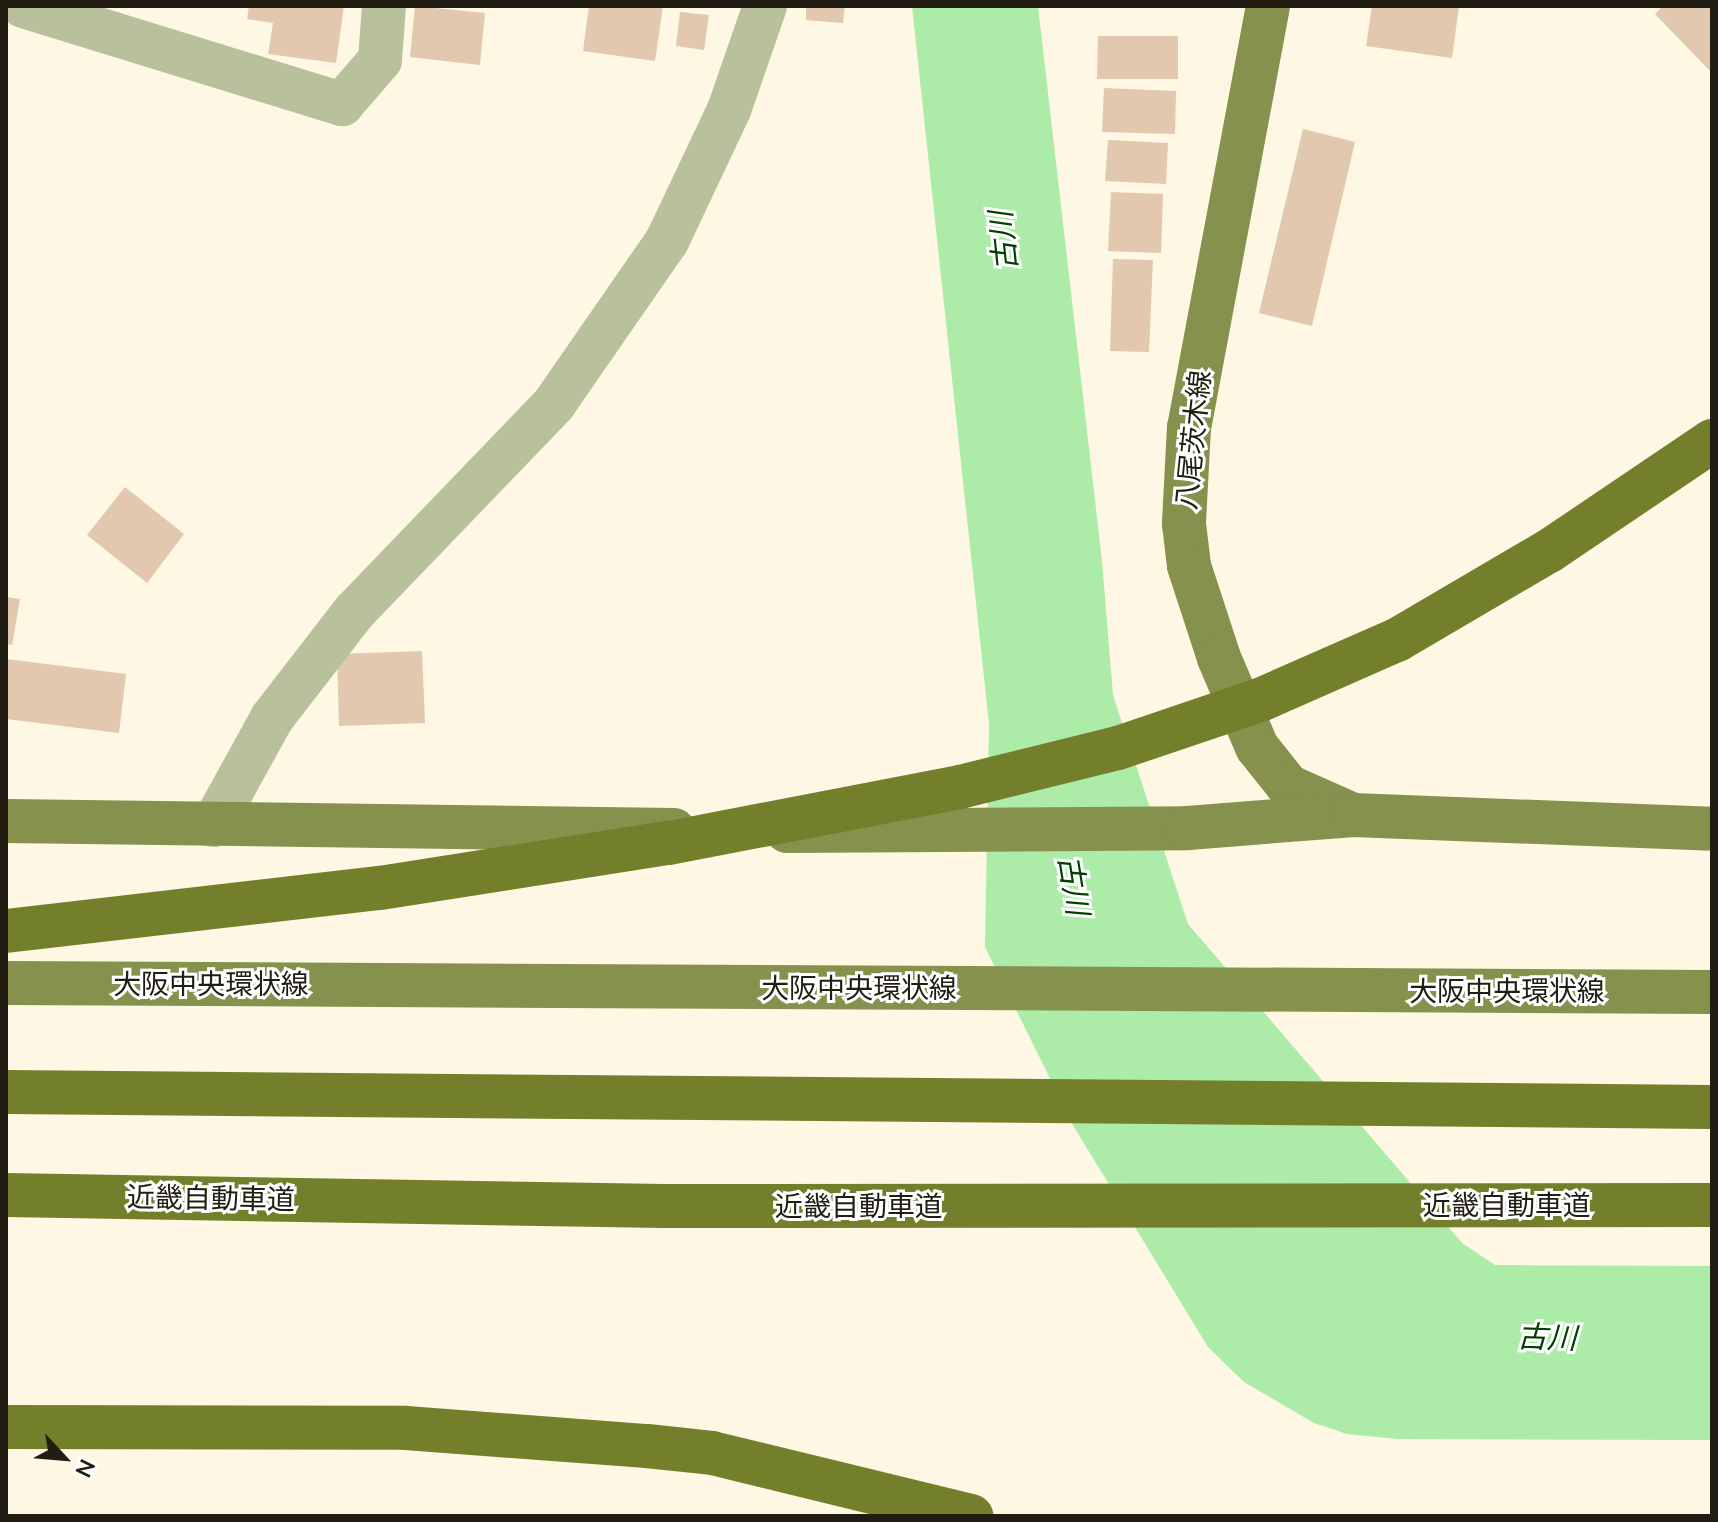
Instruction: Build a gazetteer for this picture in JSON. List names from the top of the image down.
{
  "streets": {
    "highway": ["近畿自動車道"],
    "main road": ["八尾茨木線", "大阪中央環状線"]
  },
  "water": ["古川"],
  "north": "bottom right"
}
